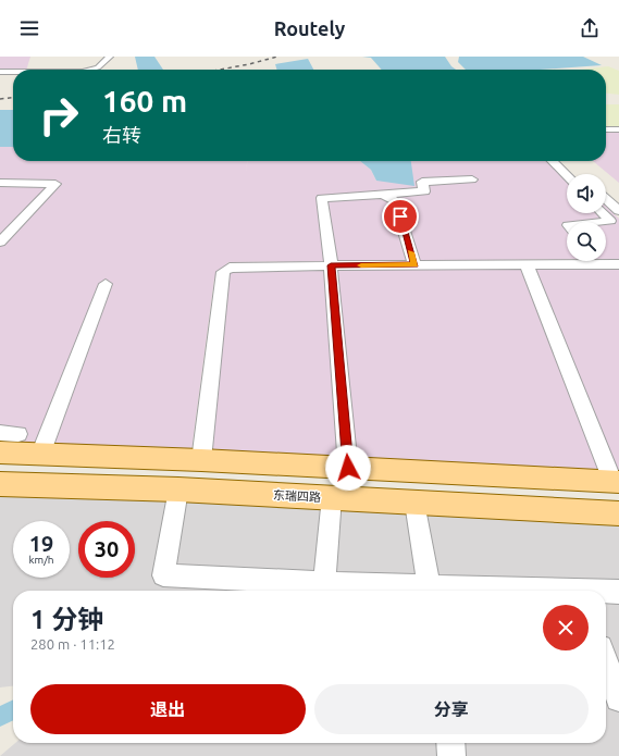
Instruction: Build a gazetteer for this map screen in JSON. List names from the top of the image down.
{
  "streets": {
    "main road": ["东瑞四路"]
  },
  "page": {
    "header": "Routely",
    "turn": ["160 m", "右转"],
    "speed": "19 km/h",
    "limit": "30",
    "heading": ["1 分钟", "280 m · 11:12"],
    "buttons": ["退出", "分享"]
  }
}
